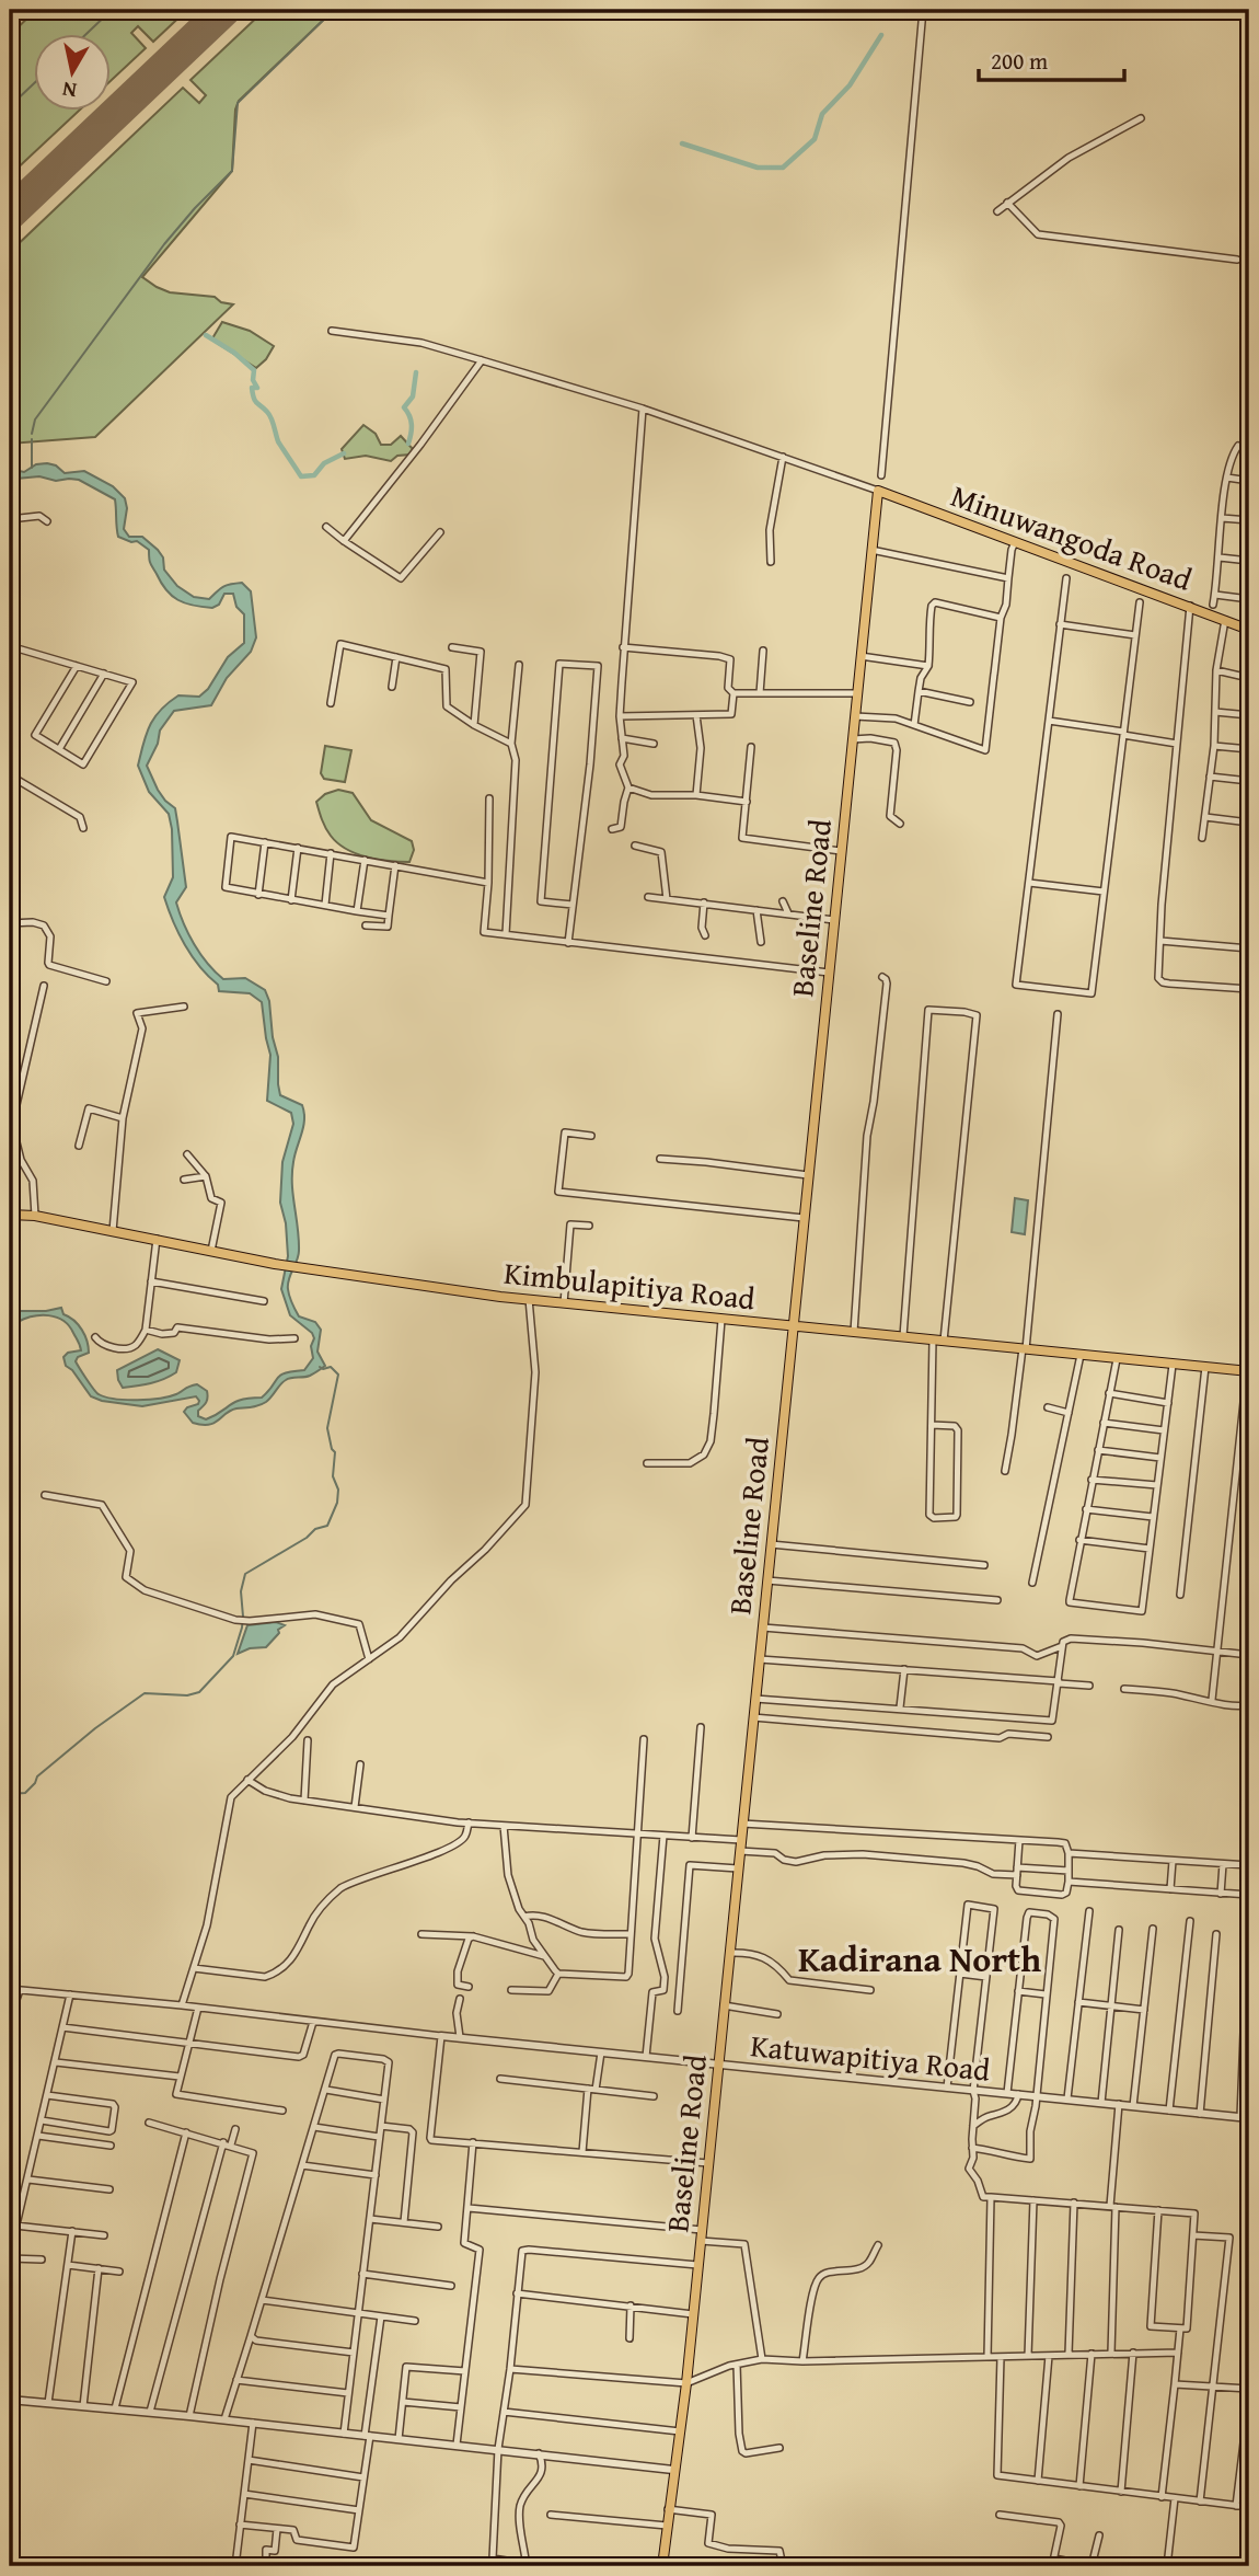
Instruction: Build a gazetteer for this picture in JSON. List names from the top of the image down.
{
  "streets": {
    "main road": ["Minuwangoda Road", "Baseline Road", "Kimbulapitiya Road"],
    "street": ["Katuwapitiya Road"]
  },
  "crossings": [
    ["Minuwangoda Road", "Baseline Road"],
    ["Baseline Road", "Kimbulapitiya Road"],
    ["Baseline Road", "Katuwapitiya Road"]
  ],
  "districts": ["Kadirana North"],
  "scale_bar": "200 m",
  "north": "bottom"
}
